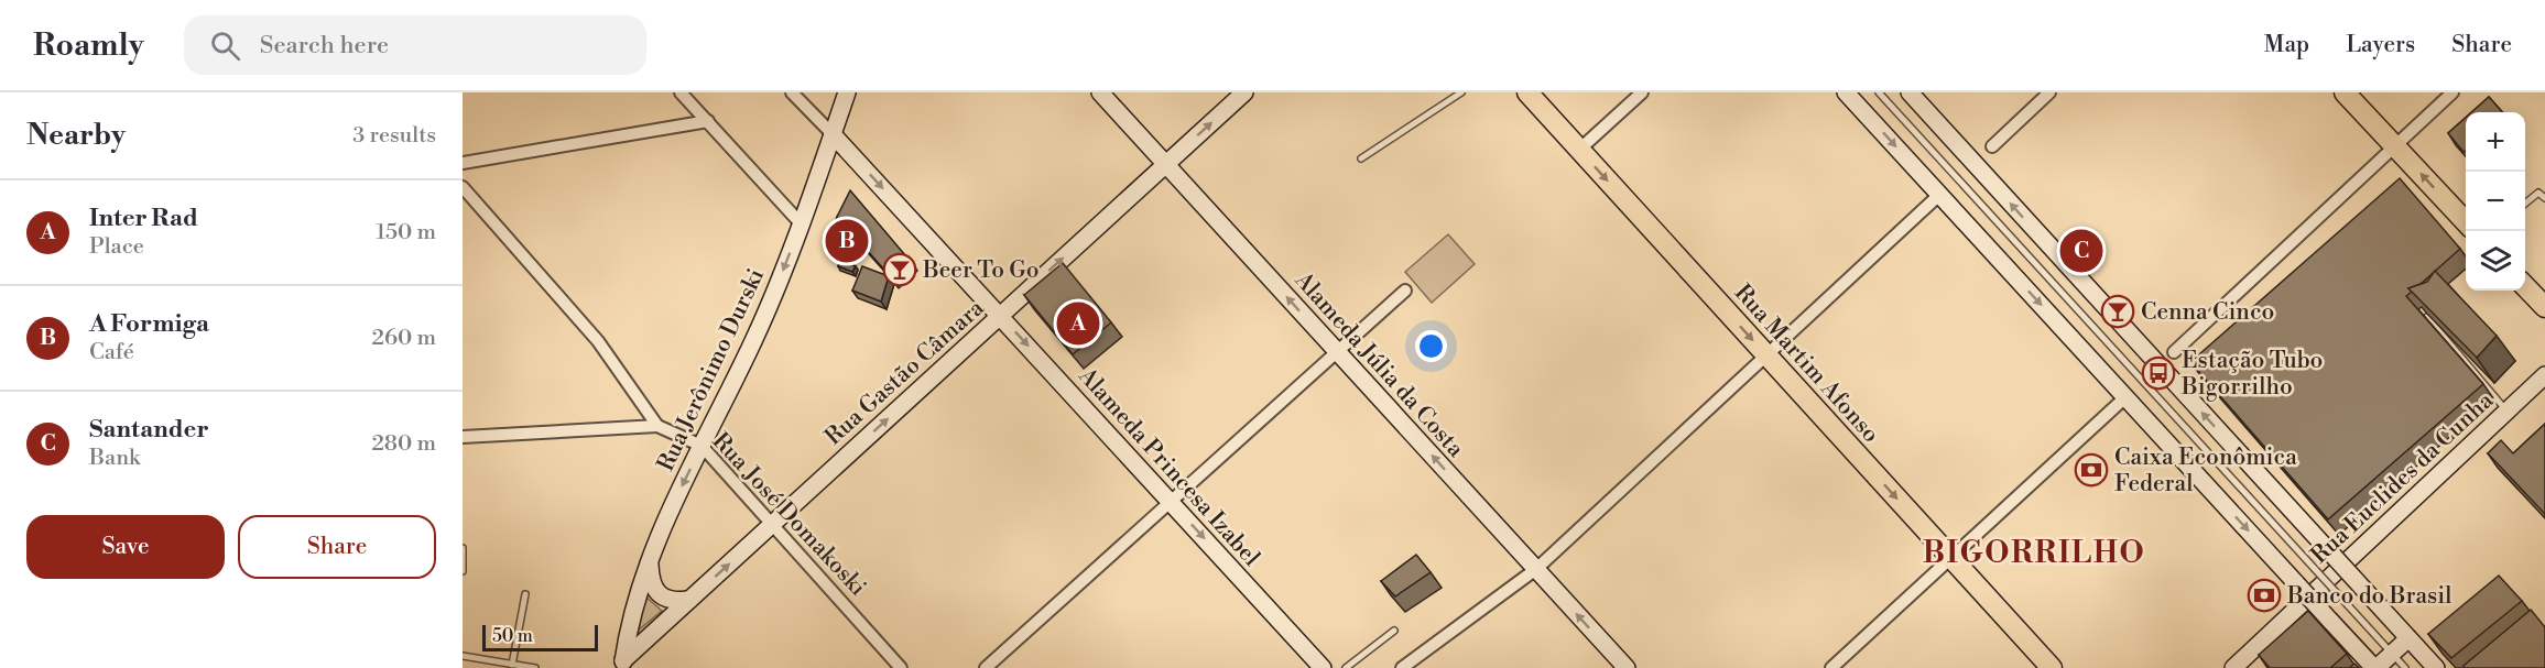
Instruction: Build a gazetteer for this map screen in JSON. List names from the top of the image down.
{
  "streets": {
    "main road": ["Rua Martim Afonso"],
    "street": [
      "Alameda Júlia da Costa",
      "Rua Jerônimo Durski",
      "Rua Gastão Câmara",
      "Alameda Princesa Izabel",
      "Rua Euclides da Cunha",
      "Rua José Domakoski"
    ]
  },
  "crossings": [
    ["Alameda Júlia da Costa", "Rua Gastão Câmara"],
    ["Rua Jerônimo Durski", "Rua Gastão Câmara"],
    ["Rua Jerônimo Durski", "Alameda Princesa Izabel"],
    ["Rua Jerônimo Durski", "Rua José Domakoski"],
    ["Rua Gastão Câmara", "Alameda Princesa Izabel"],
    ["Rua Gastão Câmara", "Rua José Domakoski"]
  ],
  "one_way": [
    "Rua Martim Afonso",
    "Alameda Júlia da Costa",
    "Rua Jerônimo Durski",
    "Rua Gastão Câmara",
    "Alameda Princesa Izabel"
  ],
  "districts": ["BIGORRILHO"],
  "places": {
    "bar": ["Beer To Go", "Cenna Cinco"],
    "bus stop": ["Estação Tubo Bigorrilho"],
    "bank": ["Caixa Econômica Federal", "Banco do Brasil"]
  },
  "scale_bar": "50 m",
  "page": {
    "header": "Roamly",
    "search": "Search here",
    "nav": ["Map", "Layers", "Share"],
    "heading": ["Nearby", "3 results"],
    "map_buttons": ["+", "−"],
    "list": [
      {
        "mark": "A",
        "name": "Inter Rad",
        "note": "Place",
        "value": "150 m"
      },
      {
        "mark": "B",
        "name": "A Formiga",
        "note": "Café",
        "value": "260 m"
      },
      {
        "mark": "C",
        "name": "Santander",
        "note": "Bank",
        "value": "280 m"
      }
    ],
    "pins": ["B", "C", "A"],
    "buttons": ["Save", "Share"],
    "scale": "50 m"
  }
}
